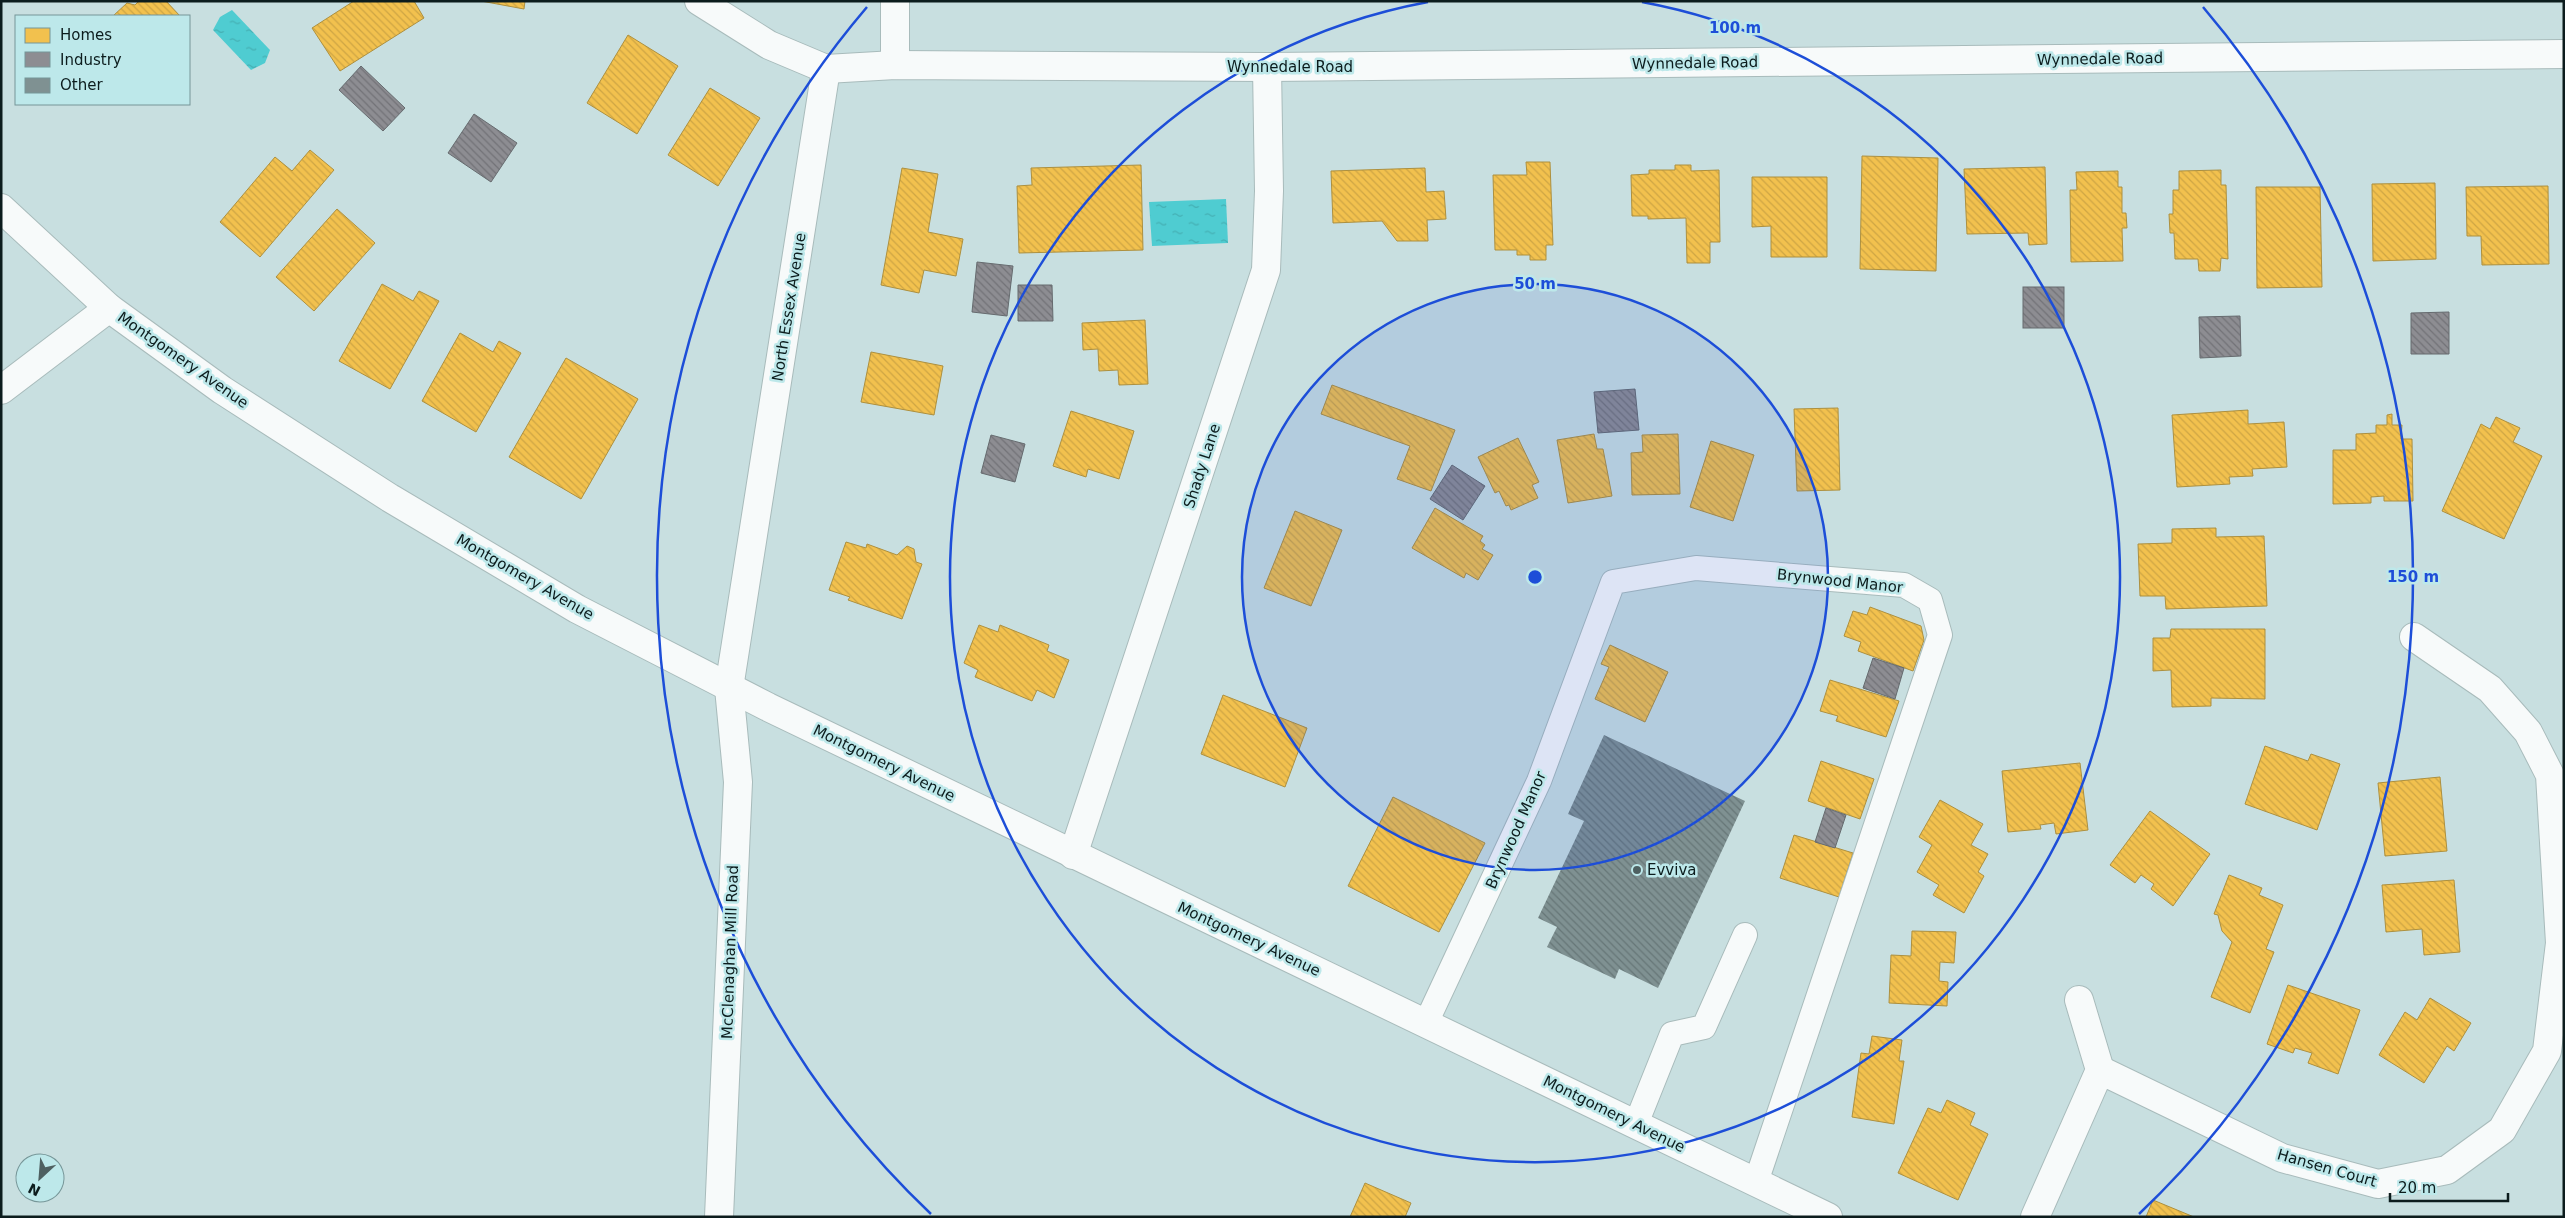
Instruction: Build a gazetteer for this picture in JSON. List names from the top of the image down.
{
  "streets": {
    "street": [
      "Wynnedale Road",
      "North Essex Avenue",
      "Montgomery Avenue",
      "Shady Lane",
      "McClenaghan Mill Road",
      "Hansen Court"
    ],
    "lane": ["Brynwood Manor"]
  },
  "crossings": [
    ["Wynnedale Road", "North Essex Avenue"],
    ["Wynnedale Road", "Shady Lane"],
    ["North Essex Avenue", "Montgomery Avenue"],
    ["North Essex Avenue", "McClenaghan Mill Road"],
    ["Montgomery Avenue", "Shady Lane"],
    ["Montgomery Avenue", "Brynwood Manor"],
    ["Montgomery Avenue", "McClenaghan Mill Road"]
  ],
  "places": ["Evviva"],
  "legend": ["Homes", "Industry", "Other"],
  "scale_bar": "20 m",
  "north": "bottom left",
  "rings": ["100 m", "50 m", "150 m"]
}
